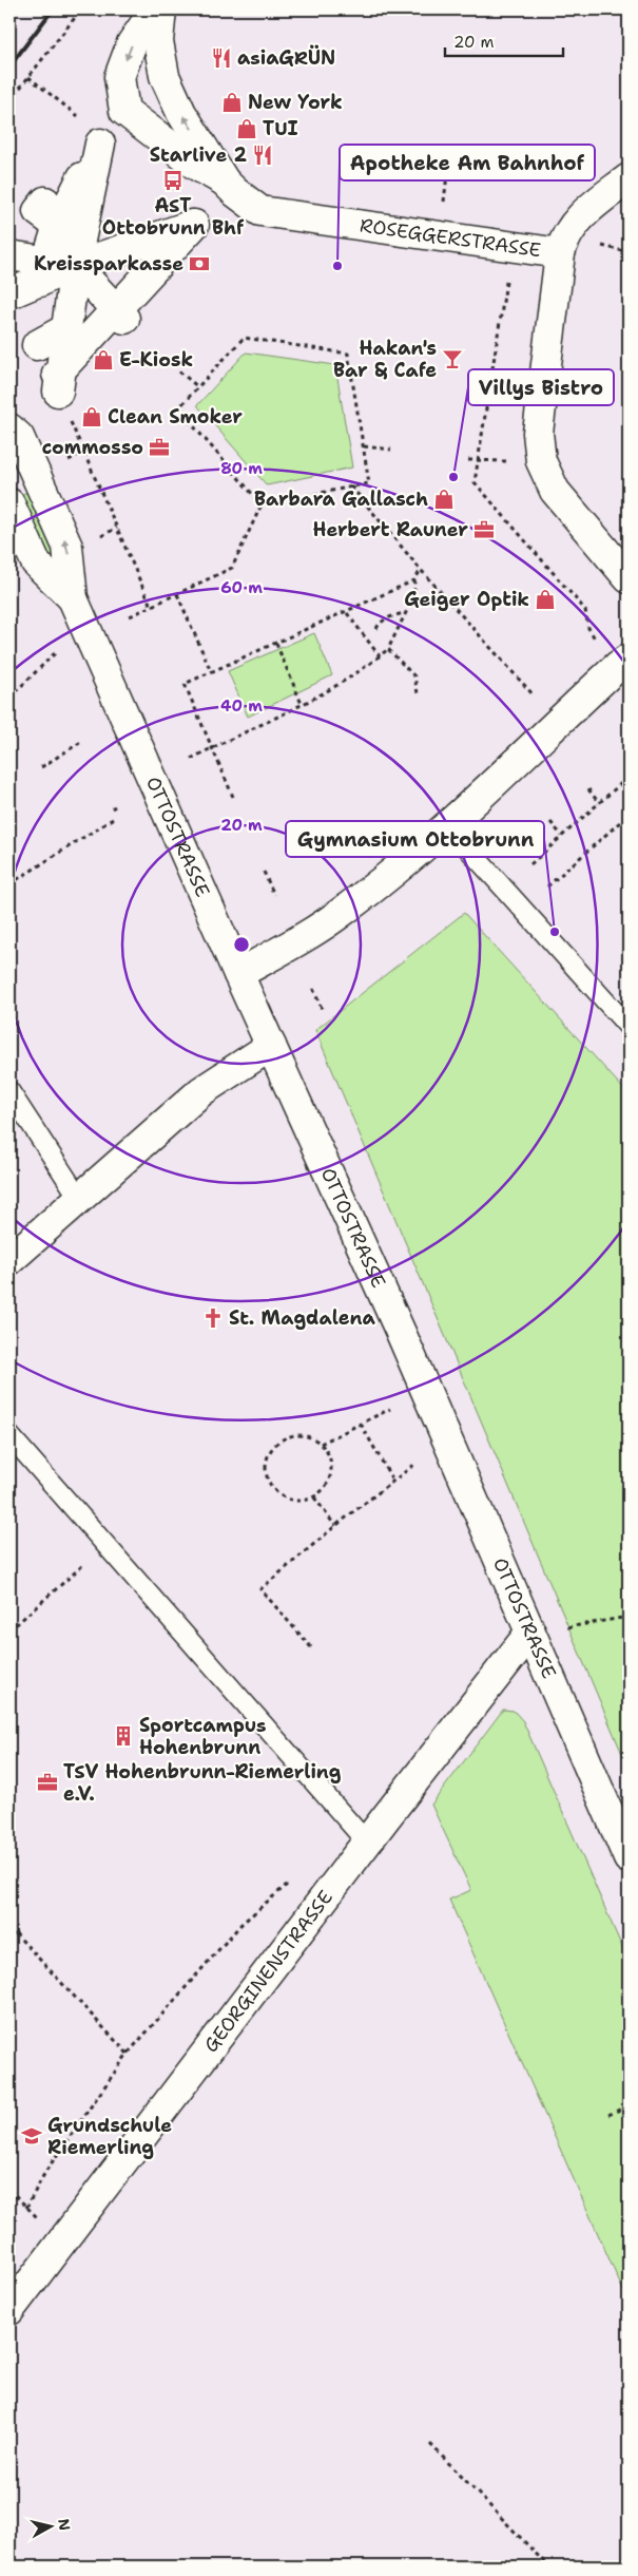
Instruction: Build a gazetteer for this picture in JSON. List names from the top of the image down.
{
  "streets": {
    "street": ["ROSEGGERSTRASSE", "OTTOSTRASSE", "GEORGINENSTRASSE"]
  },
  "crossings": [
    ["OTTOSTRASSE", "GEORGINENSTRASSE"]
  ],
  "places": {
    "restaurant": ["asiaGRÜN", "Starlive 2"],
    "shop": [
      "New York",
      "TUI",
      "E-Kiosk",
      "Clean Smoker",
      "Barbara Gallasch",
      "Geiger Optik"
    ],
    "bus stop": ["AST Ottobrunn Bhf"],
    "bank": ["Kreissparkasse"],
    "other": ["Apotheke Am Bahnhof", "Villys Bistro", "Gymnasium Ottobrunn"],
    "bar": ["Hakan's Bar & Cafe"],
    "office": ["commosso", "Herbert Rauner", "TSV Hohenbrunn-Riemerling e.V."],
    "church": ["St. Magdalena"],
    "building": ["Sportcampus Hohenbrunn"],
    "school or university": ["Grundschule Riemerling"]
  },
  "scale_bar": "20 m",
  "north": "right",
  "rings": [
    "80 m",
    "60 m",
    "40 m",
    "20 m"
  ]
}
